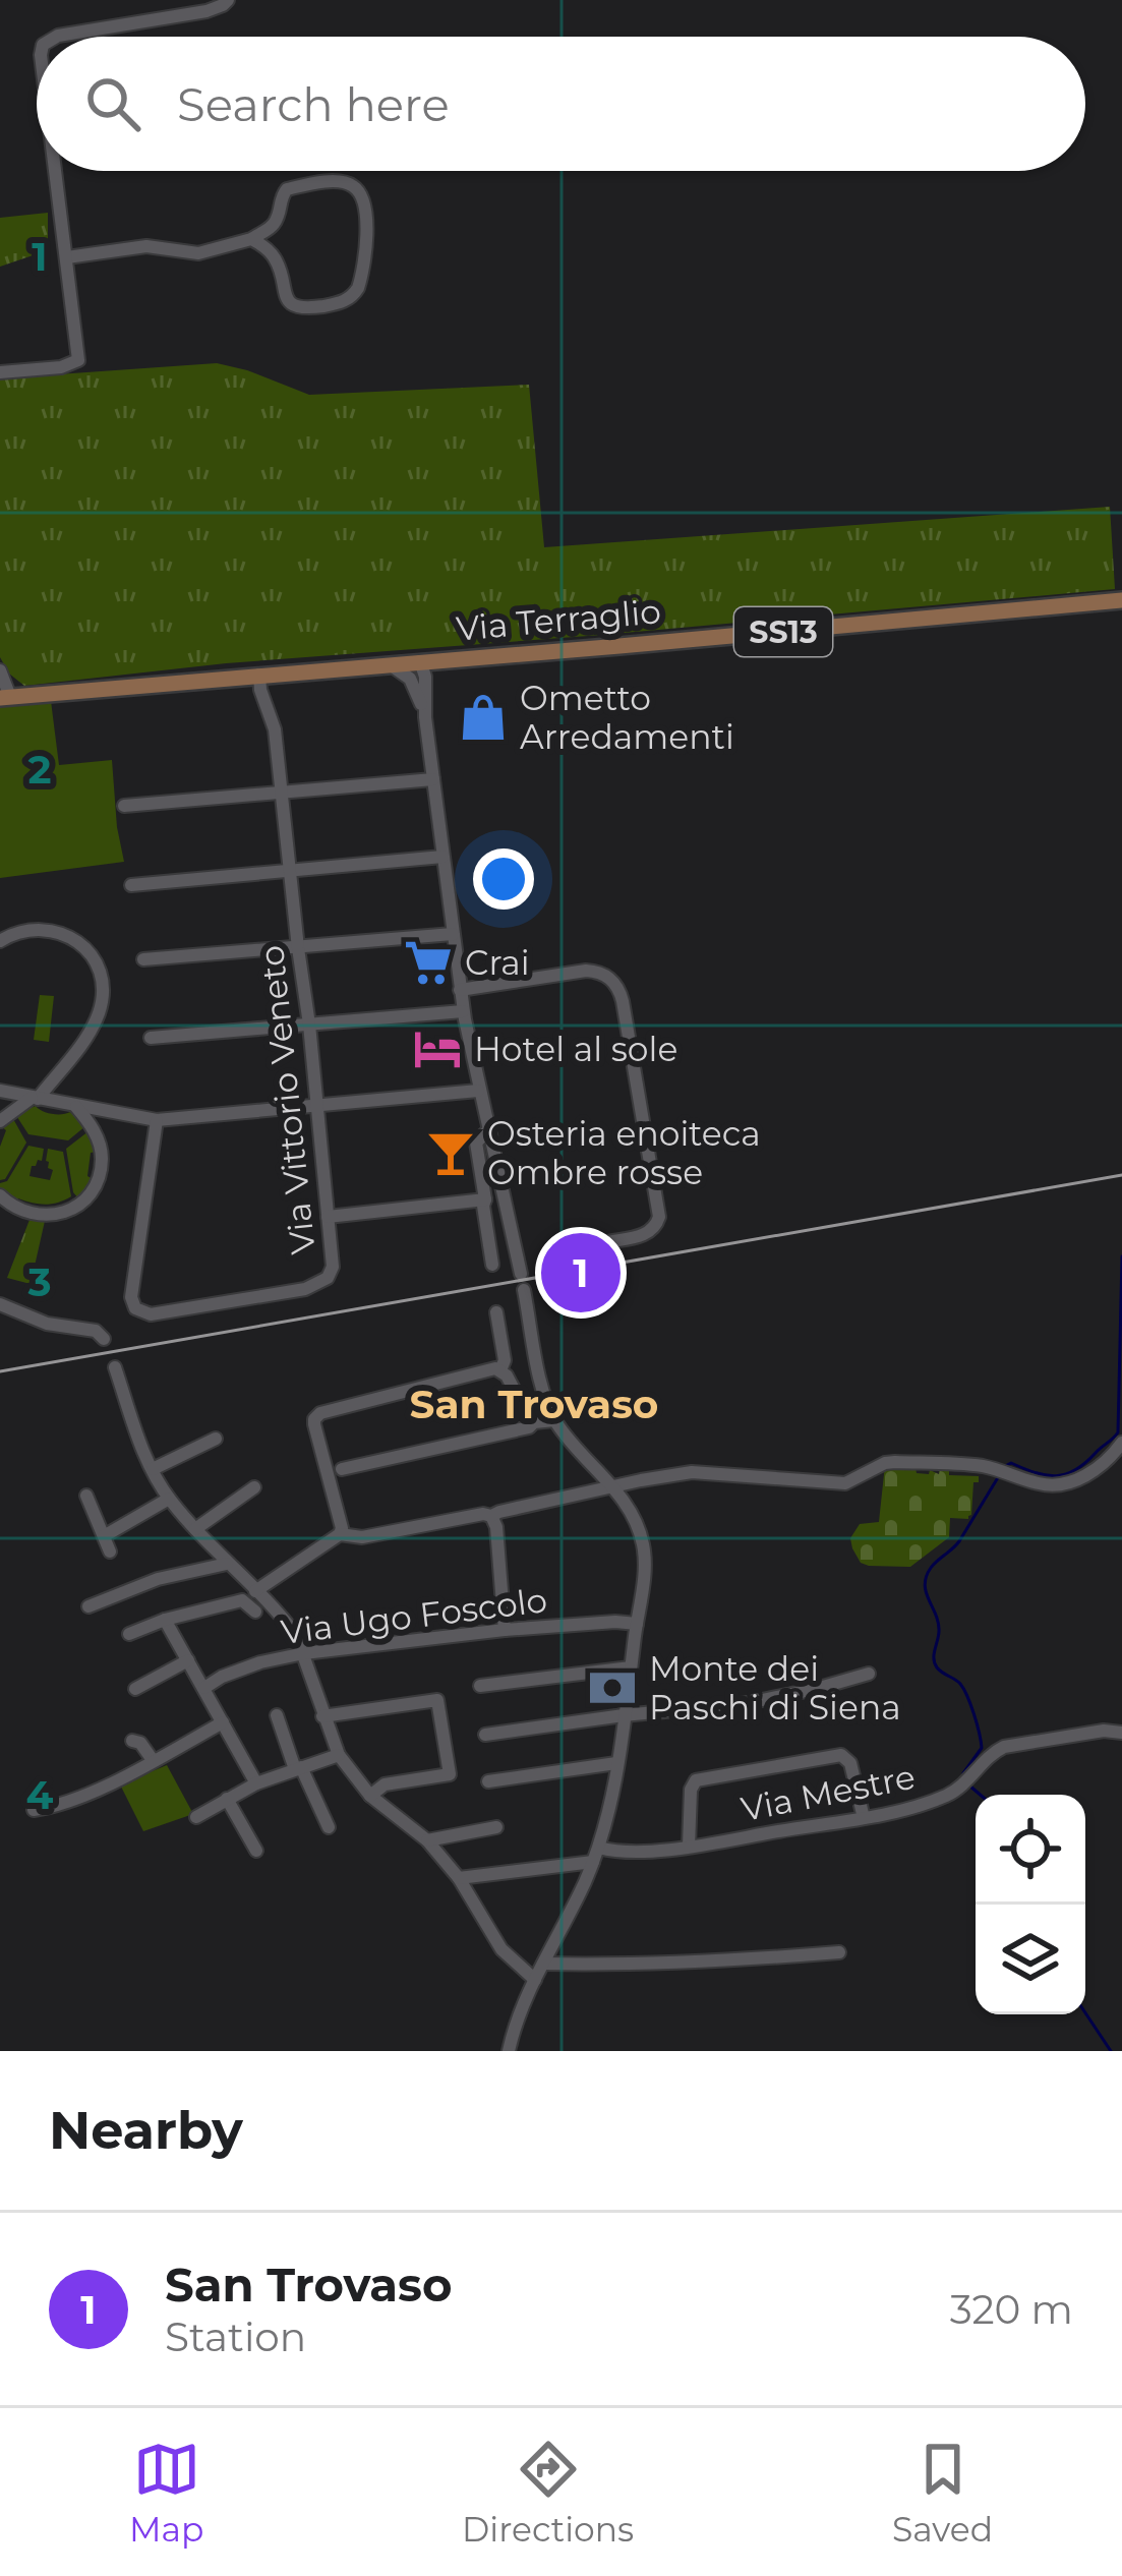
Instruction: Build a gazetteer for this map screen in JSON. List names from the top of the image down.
{
  "streets": {
    "main road": ["Via Terraglio", "SS13"],
    "street": ["Via Vittorio Veneto", "Via Ugo Foscolo", "Via Mestre"]
  },
  "crossings": [
    ["Via Terraglio", "Via Vittorio Veneto"]
  ],
  "districts": ["San Trovaso"],
  "places": {
    "shop": ["Ometto Arredamenti"],
    "supermarket": ["Crai"],
    "hotel": ["Hotel al sole"],
    "bar": ["Osteria enoiteca Ombre rosse"],
    "bank": ["Monte dei Paschi di Siena"]
  },
  "page": {
    "search": "Search here",
    "pins": "1",
    "heading": "Nearby",
    "list": [
      {
        "mark": "1",
        "name": "San Trovaso",
        "note": "Station",
        "value": "320 m"
      }
    ],
    "nav": ["Map", "Directions", "Saved"]
  },
  "grid": {
    "rows": [
      "1",
      "2",
      "3",
      "4"
    ]
  }
}
